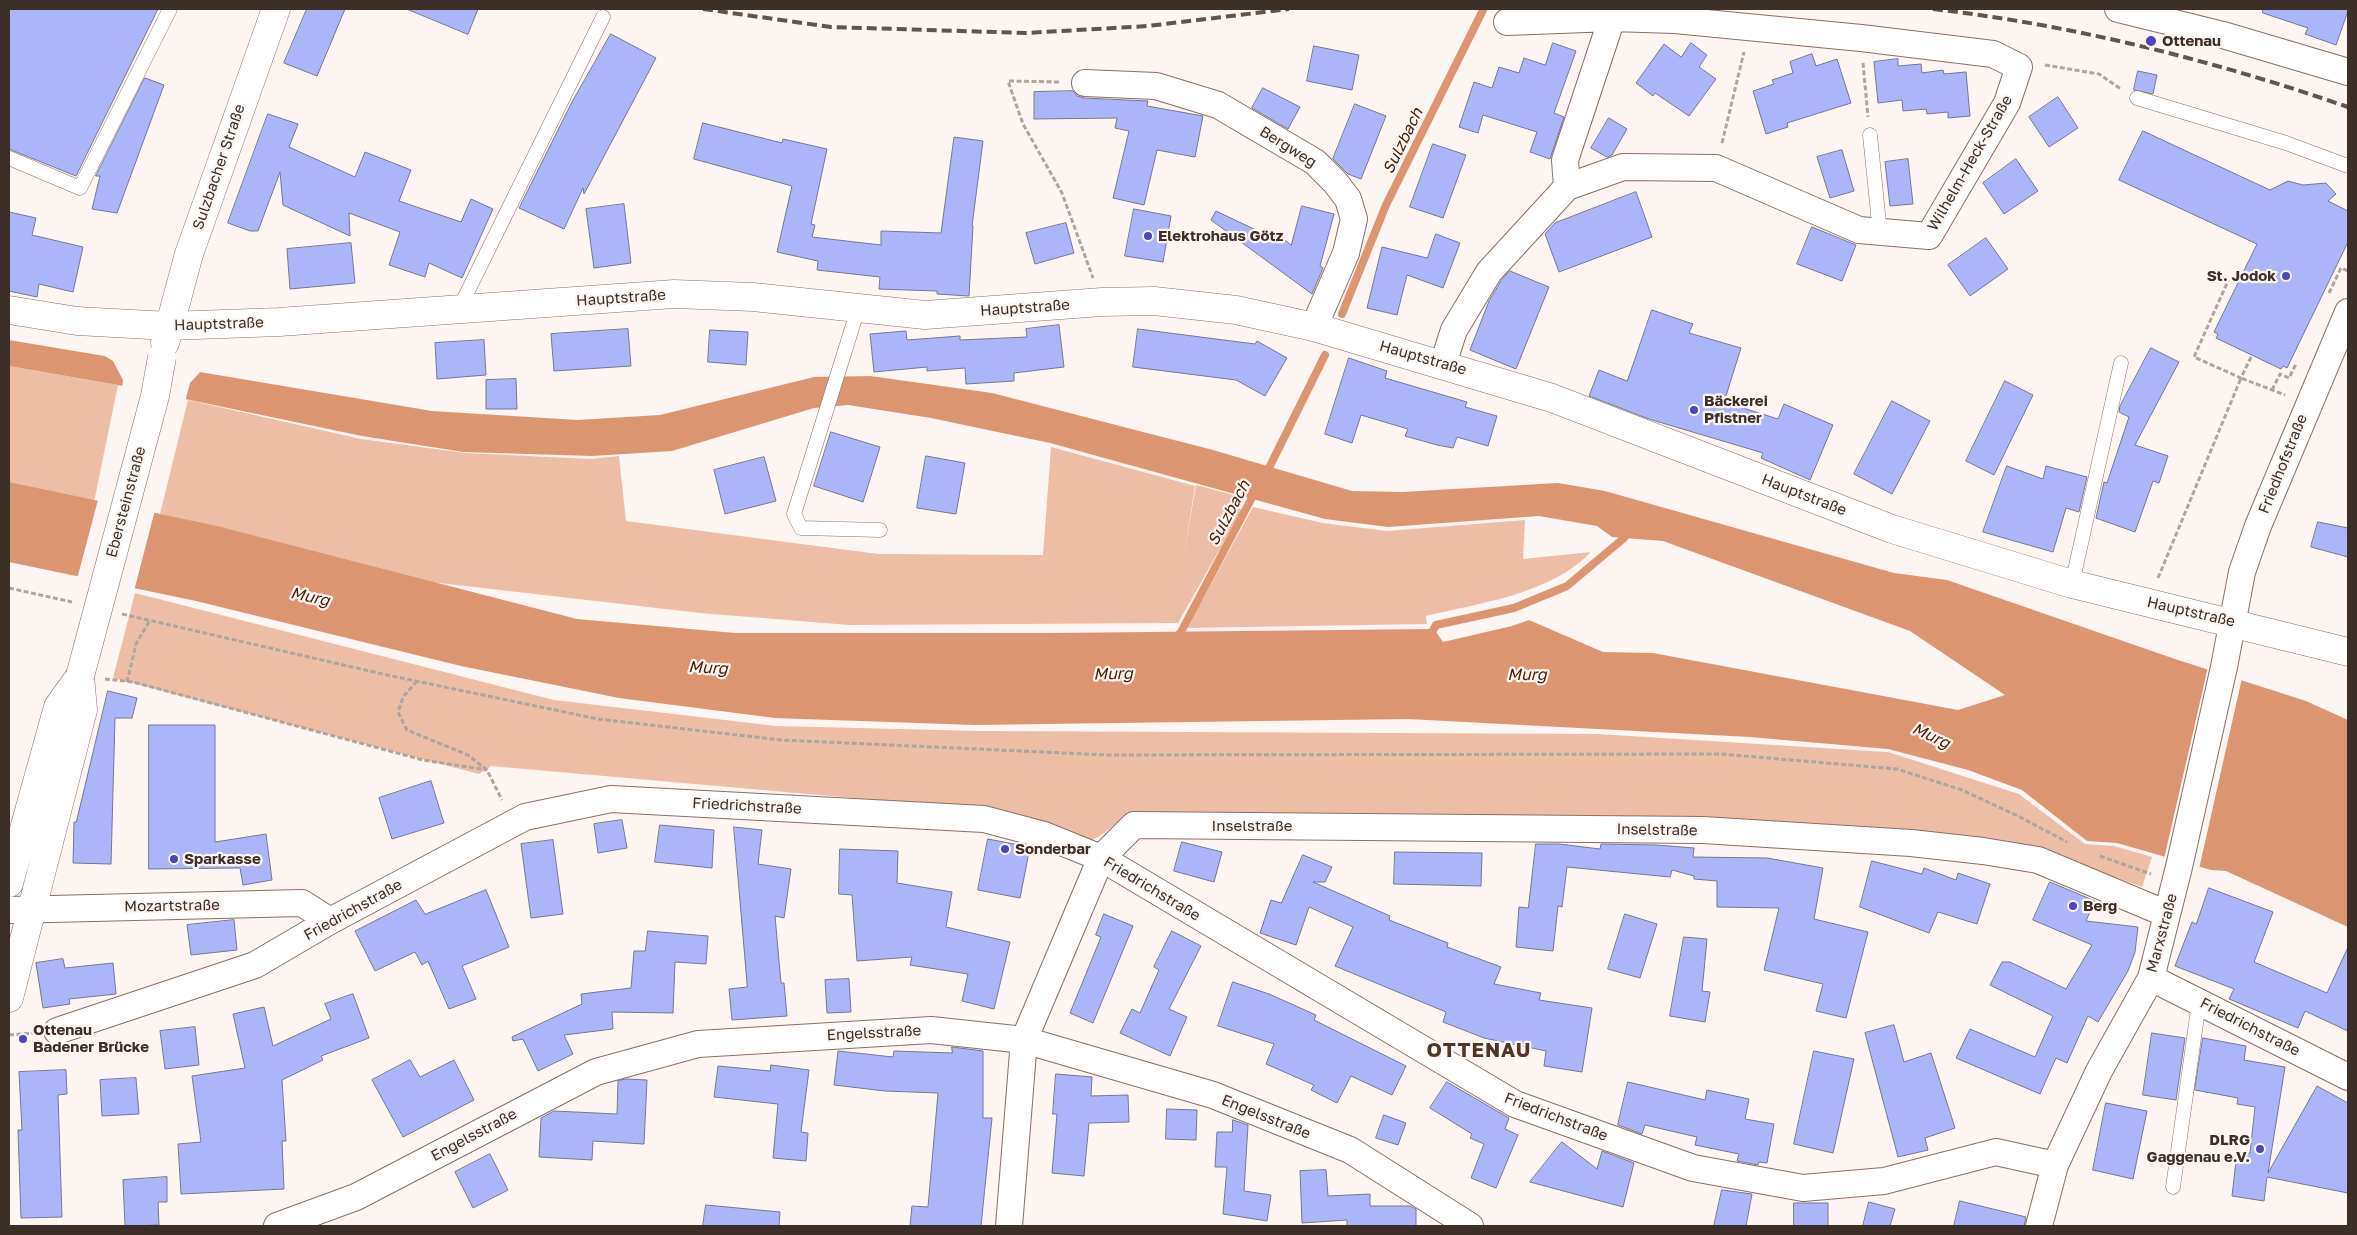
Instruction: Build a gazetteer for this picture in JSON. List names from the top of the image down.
{
  "streets": {
    "street": [
      "Bergweg",
      "Wilhelm-Heck-Straße",
      "Sulzbacher Straße",
      "Hauptstraße",
      "Friedhofstraße",
      "Ebersteinstraße",
      "Friedrichstraße",
      "Inselstraße",
      "Mozartstraße",
      "Marxstraße",
      "Engelsstraße"
    ]
  },
  "crossings": [
    ["Bergweg", "Hauptstraße"],
    ["Wilhelm-Heck-Straße", "Hauptstraße"],
    ["Sulzbacher Straße", "Hauptstraße"],
    ["Sulzbacher Straße", "Ebersteinstraße"],
    ["Hauptstraße", "Friedhofstraße"],
    ["Hauptstraße", "Ebersteinstraße"],
    ["Hauptstraße", "Marxstraße"],
    ["Friedhofstraße", "Marxstraße"],
    ["Ebersteinstraße", "Mozartstraße"],
    ["Friedrichstraße", "Inselstraße"],
    ["Friedrichstraße", "Mozartstraße"],
    ["Friedrichstraße", "Marxstraße"],
    ["Inselstraße", "Marxstraße"]
  ],
  "districts": ["OTTENAU"],
  "water": ["Sulzbach", "Murg"],
  "places": [
    "Ottenau",
    "Elektrohaus Götz",
    "St. Jodok",
    "Bäckerei Pfistner",
    "Sonderbar",
    "Sparkasse",
    "Berg",
    "Ottenau Badener Brücke",
    "DLRG Gaggenau e.V."
  ]
}
